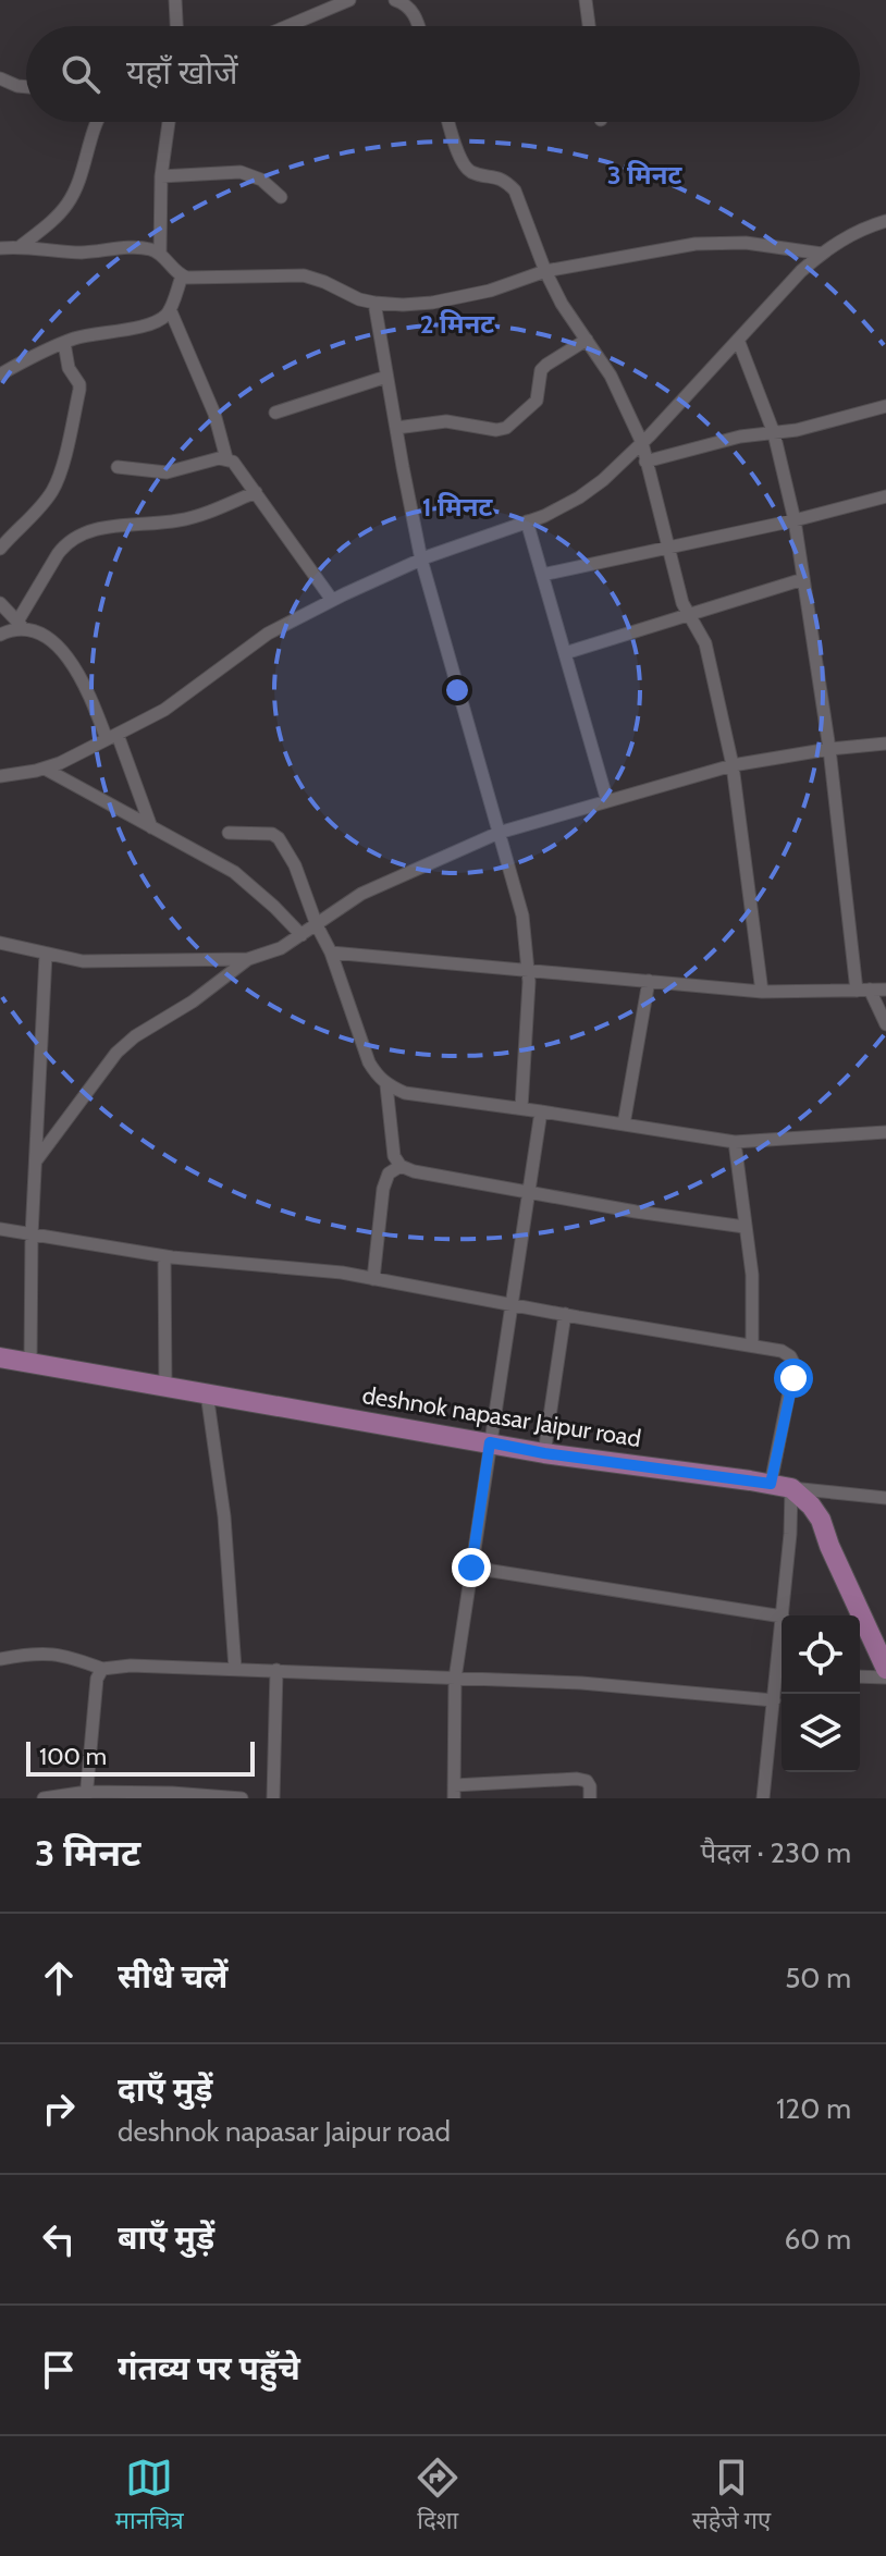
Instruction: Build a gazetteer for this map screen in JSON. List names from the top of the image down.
{
  "streets": {
    "main road": ["deshnok napasar Jaipur road"]
  },
  "scale_bar": "100 m",
  "page": {
    "search": "यहाँ खोजें",
    "scale": "100 m",
    "heading": ["3 मिनट", "पैदल · 230 m"],
    "list": [
      ["सीधे चलें", "50 m"],
      ["दाएँ मुड़ें", "deshnok napasar Jaipur road", "120 m"],
      ["बाएँ मुड़ें", "60 m"],
      "गंतव्य पर पहुँचे"
    ],
    "nav": ["मानचित्र", "दिशा", "सहेजे गए"]
  },
  "rings": ["3 मिनट", "2 मिनट", "1 मिनट"]
}
